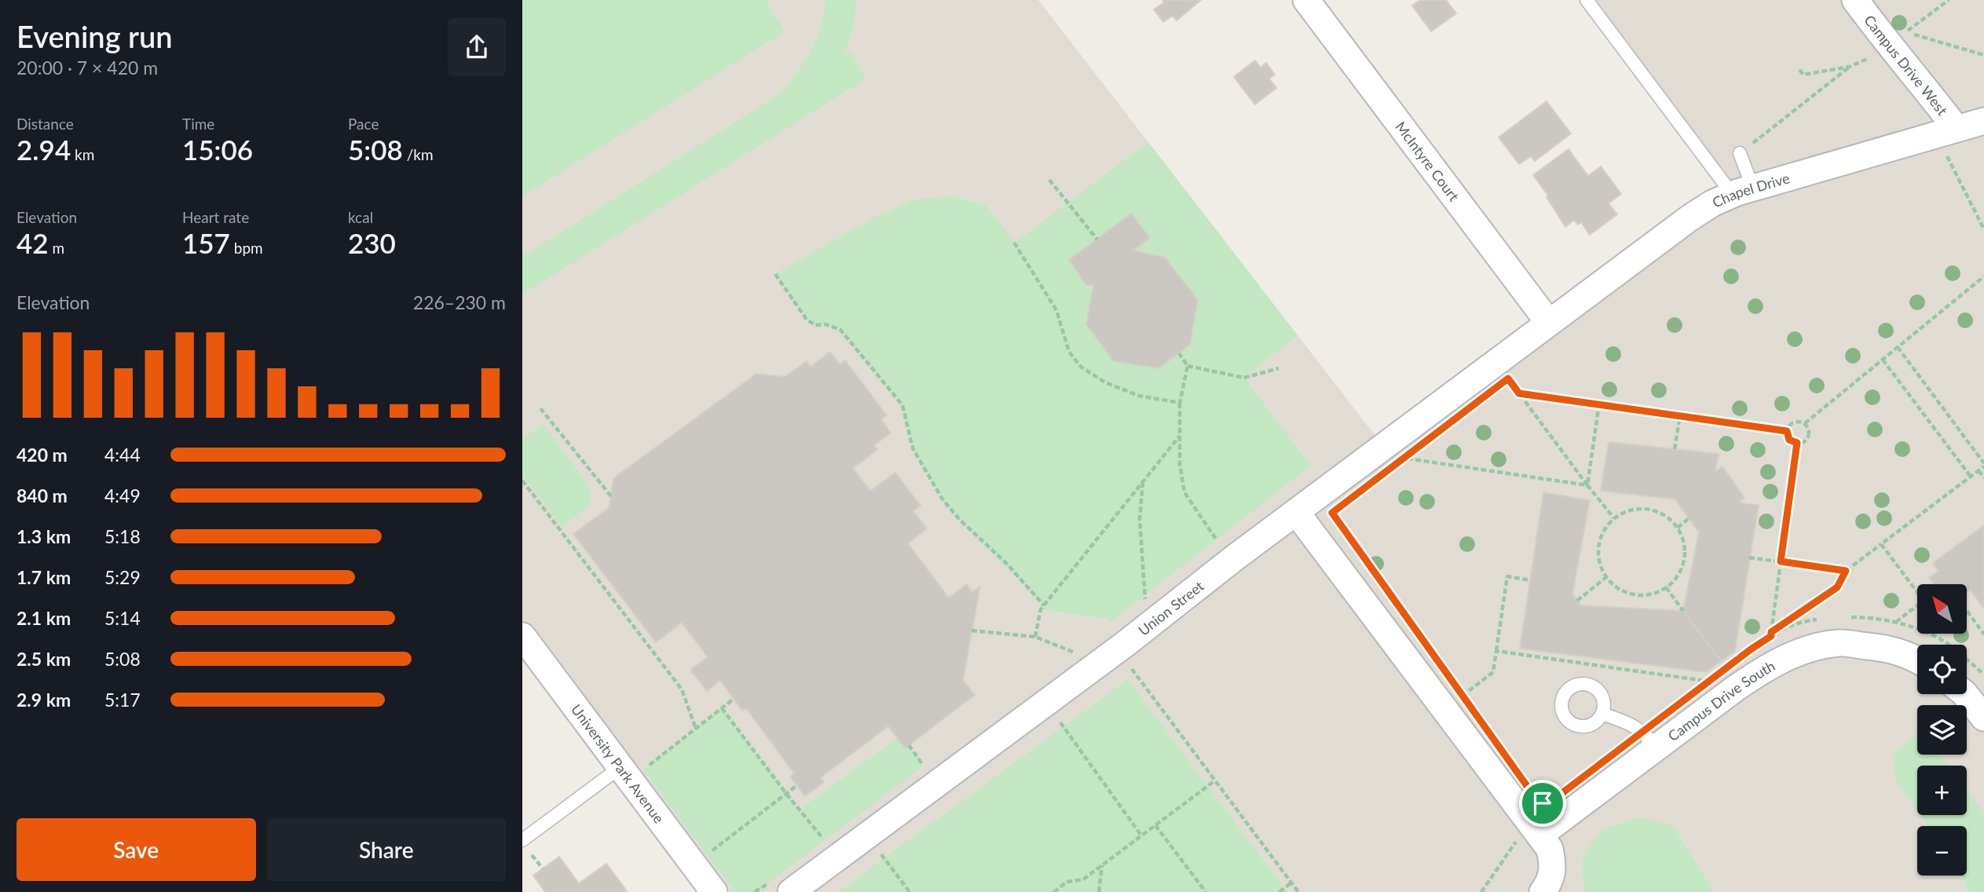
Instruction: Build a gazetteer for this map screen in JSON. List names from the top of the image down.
{
  "streets": {
    "street": [
      "Campus Drive West",
      "McIntyre Court",
      "Chapel Drive",
      "Union Street",
      "Campus Drive South",
      "University Park Avenue"
    ]
  },
  "crossings": [
    ["Campus Drive West", "Chapel Drive"],
    ["McIntyre Court", "Chapel Drive"],
    ["McIntyre Court", "Union Street"],
    ["Chapel Drive", "Union Street"]
  ],
  "north": "top left",
  "page": {
    "heading": ["Evening run", "20:00 · 7 × 420 m"],
    "stats": [
      ["Distance", "2.94 km"],
      ["Time", "15:06"],
      ["Pace", "5:08 /km"],
      ["Elevation", "42 m"],
      ["Heart rate", "157 bpm"],
      ["kcal", "230"]
    ],
    "chart": ["Elevation", "226–230 m"],
    "list": [
      {
        "name": "420 m",
        "note": "4:44"
      },
      {
        "name": "840 m",
        "note": "4:49"
      },
      {
        "name": "1.3 km",
        "note": "5:18"
      },
      {
        "name": "1.7 km",
        "note": "5:29"
      },
      {
        "name": "2.1 km",
        "note": "5:14"
      },
      {
        "name": "2.5 km",
        "note": "5:08"
      },
      {
        "name": "2.9 km",
        "note": "5:17"
      }
    ],
    "map_buttons": ["+", "−"],
    "buttons": ["Save", "Share"]
  }
}
